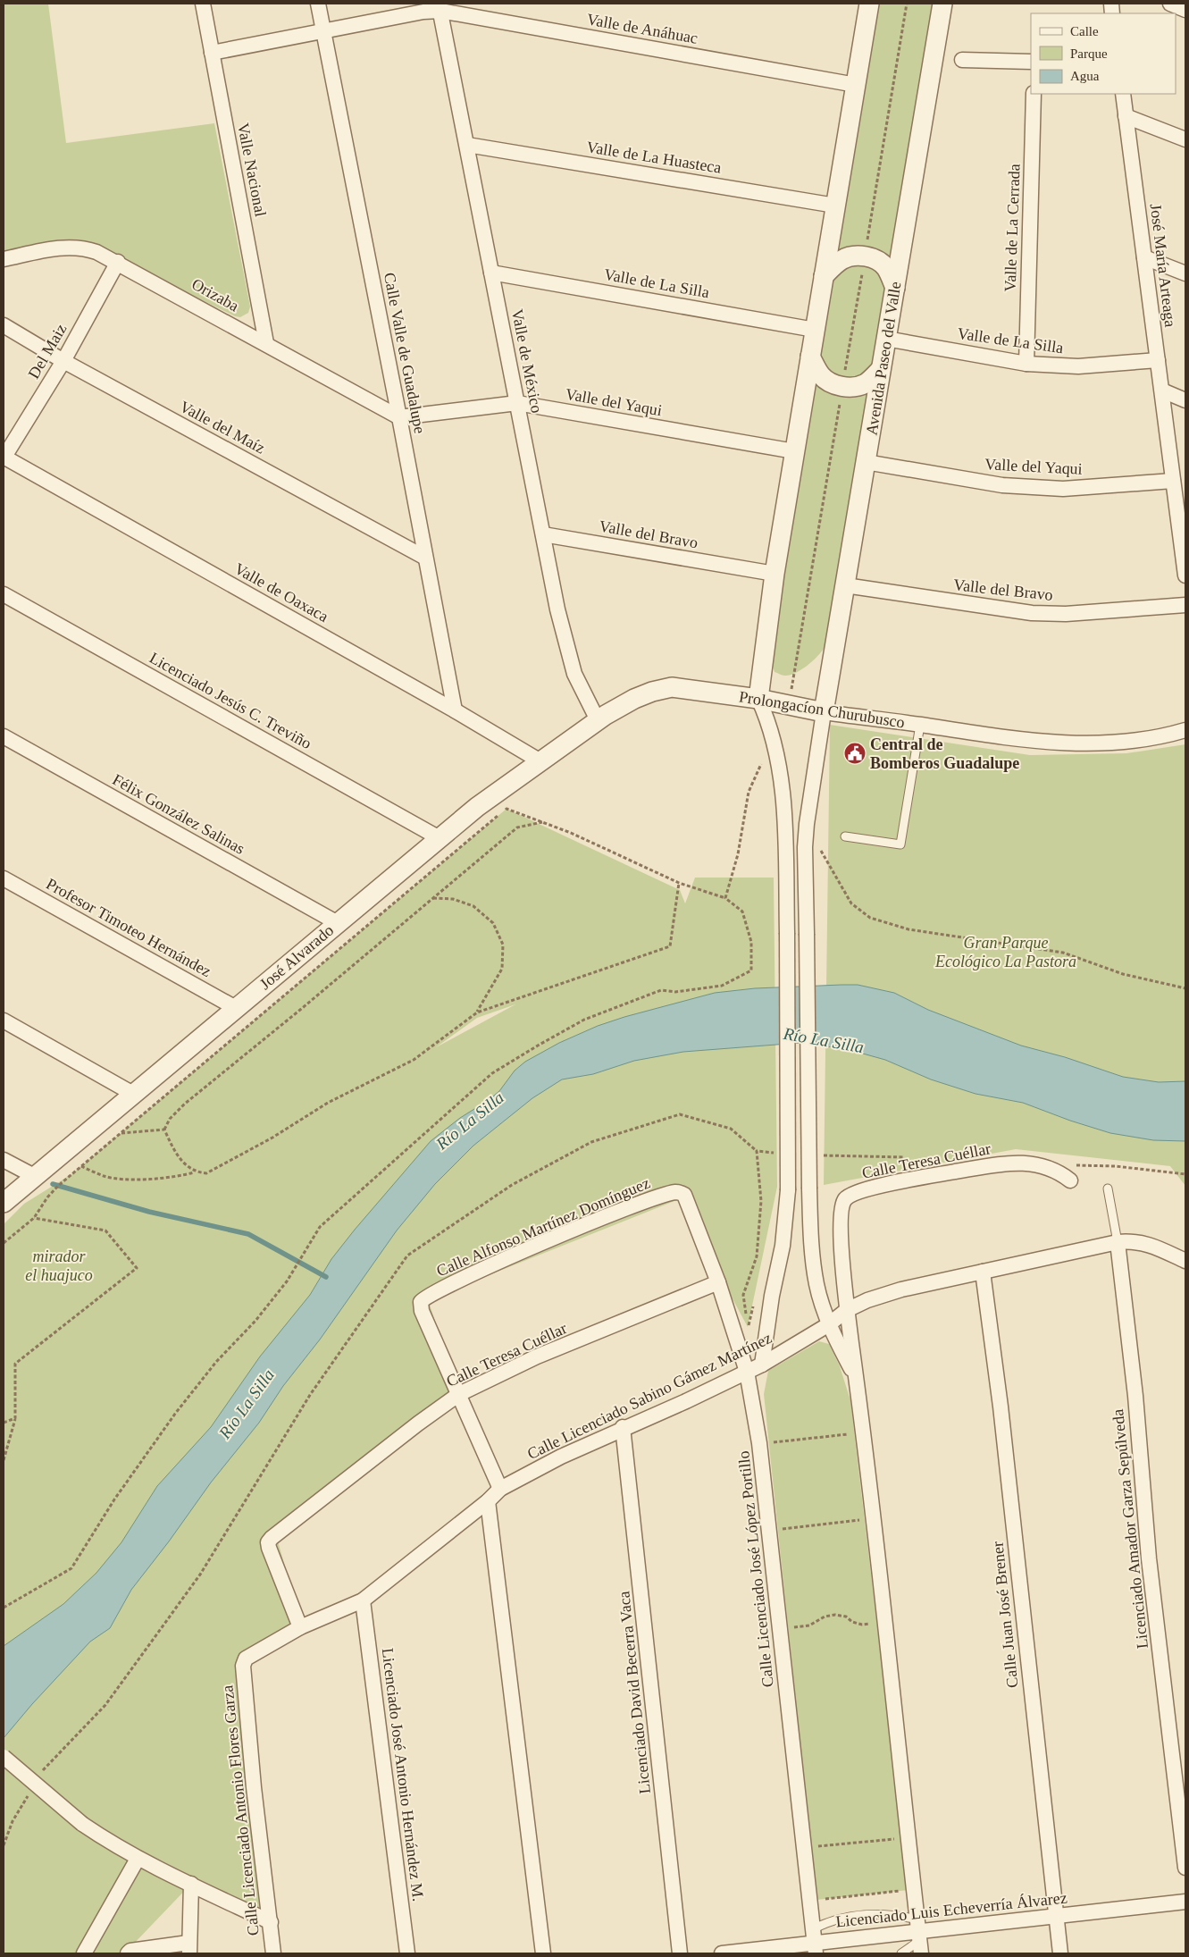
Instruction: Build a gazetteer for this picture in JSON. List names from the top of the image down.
{
  "streets": {
    "street": [
      "Valle de Anáhuac",
      "Valle de La Huasteca",
      "Valle Nacional",
      "Valle de La Cerrada",
      "José María Arteaga",
      "Valle de La Silla",
      "Orizaba",
      "Del Maiz",
      "Calle Valle de Guadalupe",
      "Avenida Paseo del Valle",
      "Valle de México",
      "Valle del Yaqui",
      "Valle del Maíz",
      "Valle del Bravo",
      "Valle de Oaxaca",
      "Licenciado Jesús C. Treviño",
      "Prolongacíon Churubusco",
      "Félix González Salinas",
      "Profesor Timoteo Hernández",
      "José Alvarado",
      "Calle Teresa Cuéllar",
      "Calle Alfonso Martínez Domínguez",
      "Calle Licenciado Sabino Gámez Martínez",
      "Licenciado Amador Garza Sepúlveda",
      "Calle Licenciado José López Portillo",
      "Calle Juan José Brener",
      "Licenciado David Becerra Vaca",
      "Licenciado José Antonio Hernández M.",
      "Calle Licenciado Antonio Flores Garza",
      "Licenciado Luis Echeverría Álvarez"
    ]
  },
  "crossings": [
    ["Valle de Anáhuac", "Valle Nacional"],
    ["Valle de Anáhuac", "Calle Valle de Guadalupe"],
    ["Valle de Anáhuac", "Valle de México"],
    ["Valle de La Huasteca", "Valle de México"],
    ["Valle Nacional", "Orizaba"],
    ["Valle de La Cerrada", "Valle de La Silla"],
    ["José María Arteaga", "Valle de La Silla"],
    ["José María Arteaga", "Valle del Yaqui"],
    ["Valle de La Silla", "Avenida Paseo del Valle"],
    ["Valle de La Silla", "Valle de México"],
    ["Orizaba", "Del Maiz"],
    ["Orizaba", "Calle Valle de Guadalupe"],
    ["Orizaba", "Valle del Yaqui"],
    ["Del Maiz", "Valle del Maíz"],
    ["Del Maiz", "Valle de Oaxaca"],
    ["Calle Valle de Guadalupe", "Valle del Yaqui"],
    ["Calle Valle de Guadalupe", "Valle del Maíz"],
    ["Calle Valle de Guadalupe", "Valle de Oaxaca"],
    ["Avenida Paseo del Valle", "Valle del Yaqui"],
    ["Avenida Paseo del Valle", "Valle del Bravo"],
    ["Avenida Paseo del Valle", "Prolongacíon Churubusco"],
    ["Valle de México", "Valle del Yaqui"],
    ["Valle de México", "Valle del Bravo"],
    ["Valle de México", "Prolongacíon Churubusco"],
    ["Valle de México", "José Alvarado"],
    ["Valle de Oaxaca", "José Alvarado"],
    ["Licenciado Jesús C. Treviño", "José Alvarado"],
    ["Prolongacíon Churubusco", "José Alvarado"],
    ["Félix González Salinas", "José Alvarado"],
    ["Profesor Timoteo Hernández", "José Alvarado"],
    ["Calle Teresa Cuéllar", "Calle Alfonso Martínez Domínguez"],
    ["Calle Teresa Cuéllar", "Calle Licenciado Sabino Gámez Martínez"],
    ["Calle Teresa Cuéllar", "Calle Licenciado José López Portillo"],
    ["Calle Alfonso Martínez Domínguez", "Calle Licenciado José López Portillo"],
    ["Calle Licenciado Sabino Gámez Martínez", "Licenciado Amador Garza Sepúlveda"],
    ["Calle Licenciado Sabino Gámez Martínez", "Calle Licenciado José López Portillo"],
    ["Calle Licenciado Sabino Gámez Martínez", "Calle Juan José Brener"],
    ["Calle Licenciado Sabino Gámez Martínez", "Licenciado David Becerra Vaca"],
    ["Calle Licenciado Sabino Gámez Martínez", "Licenciado José Antonio Hernández M."],
    ["Calle Licenciado Sabino Gámez Martínez", "Calle Licenciado Antonio Flores Garza"],
    ["Calle Licenciado José López Portillo", "Licenciado Luis Echeverría Álvarez"],
    ["Calle Juan José Brener", "Licenciado Luis Echeverría Álvarez"]
  ],
  "water": ["Río La Silla"],
  "parks": ["Gran Parque Ecológico La Pastora", "mirador el huajuco"],
  "places": {
    "public building": ["Central de Bomberos Guadalupe"]
  },
  "legend": ["Calle", "Parque", "Agua"]
}
